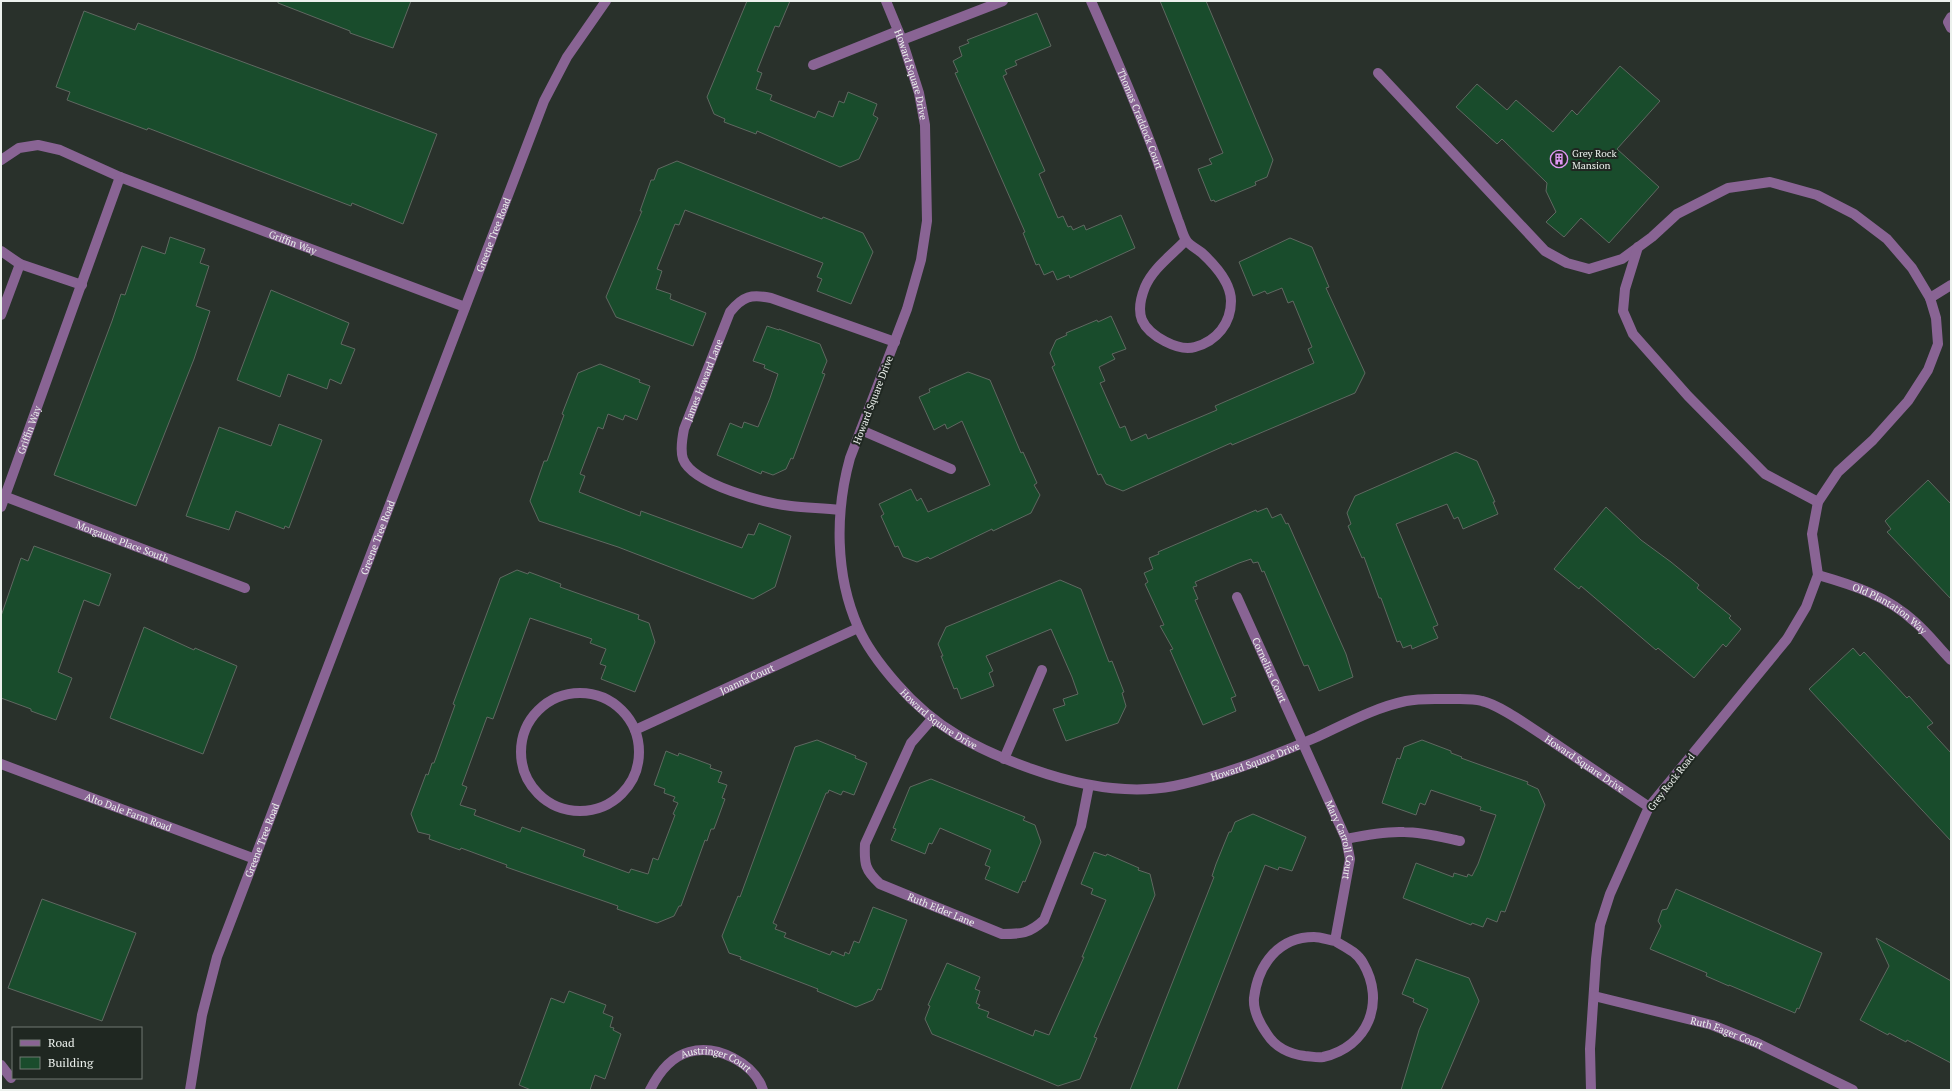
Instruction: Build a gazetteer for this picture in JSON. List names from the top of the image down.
{
  "streets": {
    "street": [
      "Howard Square Drive",
      "Thomas Craddock Court",
      "Greene Tree Road",
      "Griffin Way",
      "James Howard Lane",
      "Morgause Place South",
      "Old Plantation Way",
      "Cornelius Court",
      "Joanna Court",
      "Grey Rock Road",
      "Alto Dale Farm Road",
      "Mary Carroll Court",
      "Ruth Elder Lane",
      "Ruth Eager Court",
      "Austringer Court"
    ]
  },
  "crossings": [
    ["Howard Square Drive", "James Howard Lane"],
    ["Howard Square Drive", "Cornelius Court"],
    ["Howard Square Drive", "Joanna Court"],
    ["Howard Square Drive", "Grey Rock Road"],
    ["Howard Square Drive", "Mary Carroll Court"],
    ["Howard Square Drive", "Ruth Elder Lane"],
    ["Greene Tree Road", "Griffin Way"],
    ["Greene Tree Road", "Alto Dale Farm Road"],
    ["Griffin Way", "Morgause Place South"],
    ["Old Plantation Way", "Grey Rock Road"],
    ["Cornelius Court", "Mary Carroll Court"],
    ["Grey Rock Road", "Ruth Eager Court"]
  ],
  "places": {
    "building": ["Grey Rock Mansion"]
  },
  "legend": ["Road", "Building"]
}
